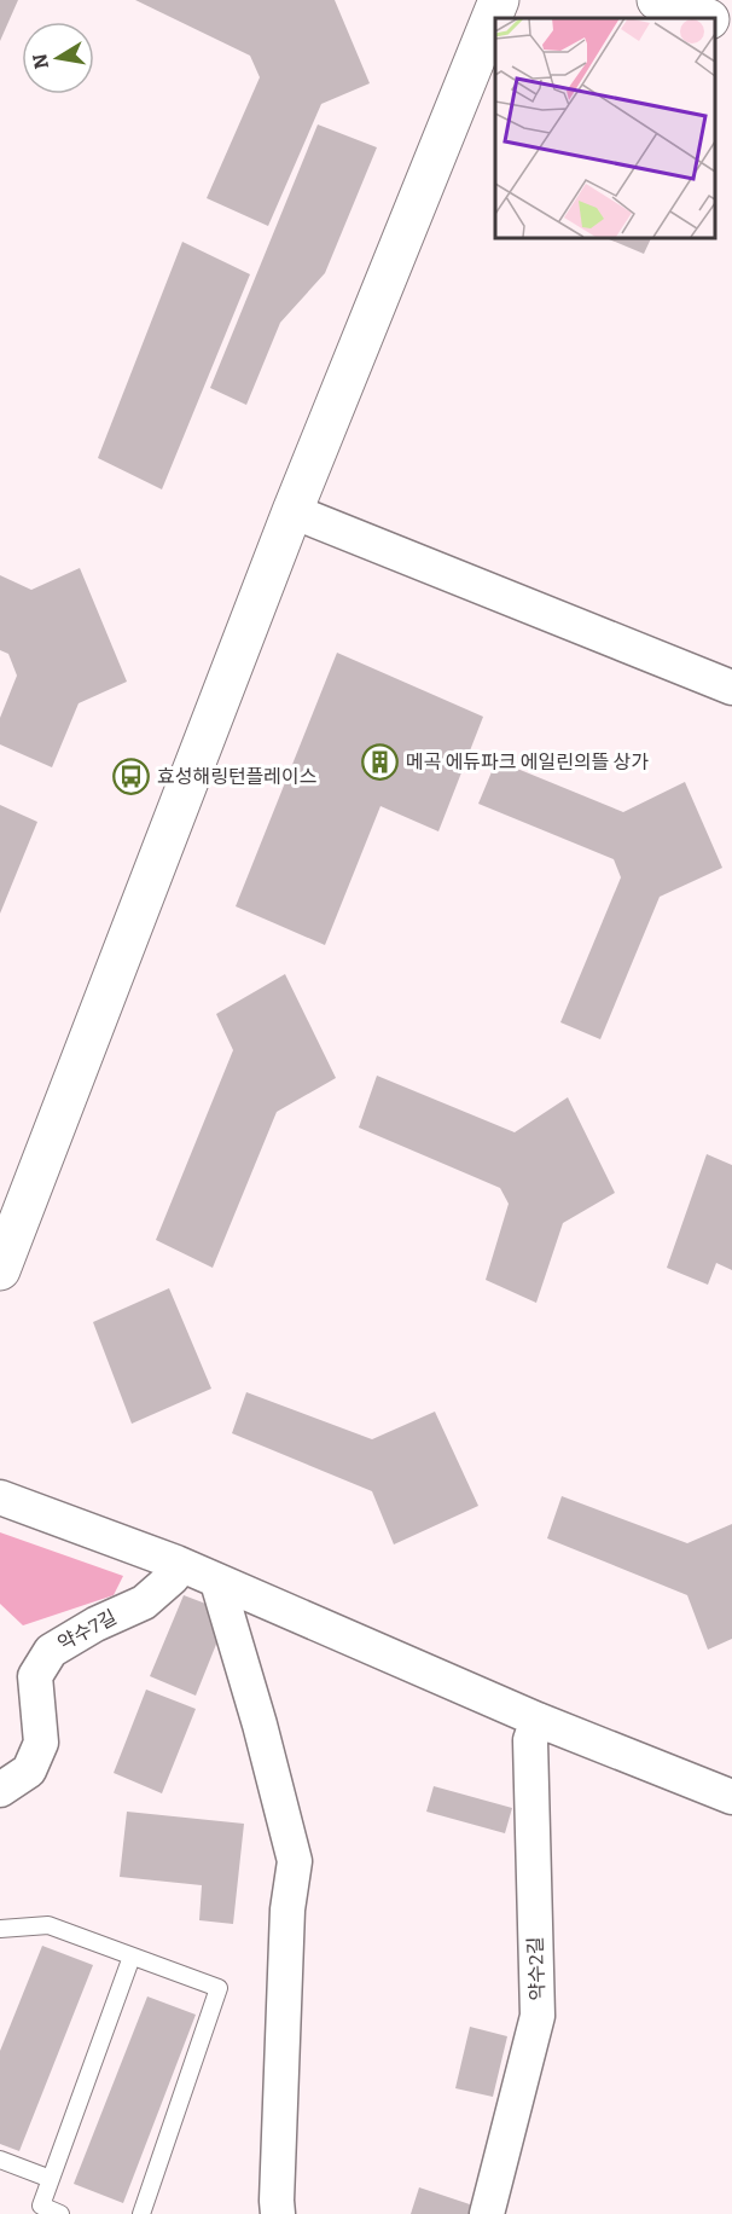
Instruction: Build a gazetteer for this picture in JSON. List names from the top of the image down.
{
  "streets": {
    "street": ["약수7길", "약수2길"]
  },
  "places": {
    "building": ["메곡 에듀파크 에일린의뜰 상가"],
    "bus stop": ["효성해링턴플레이스"]
  },
  "north": "left"
}
